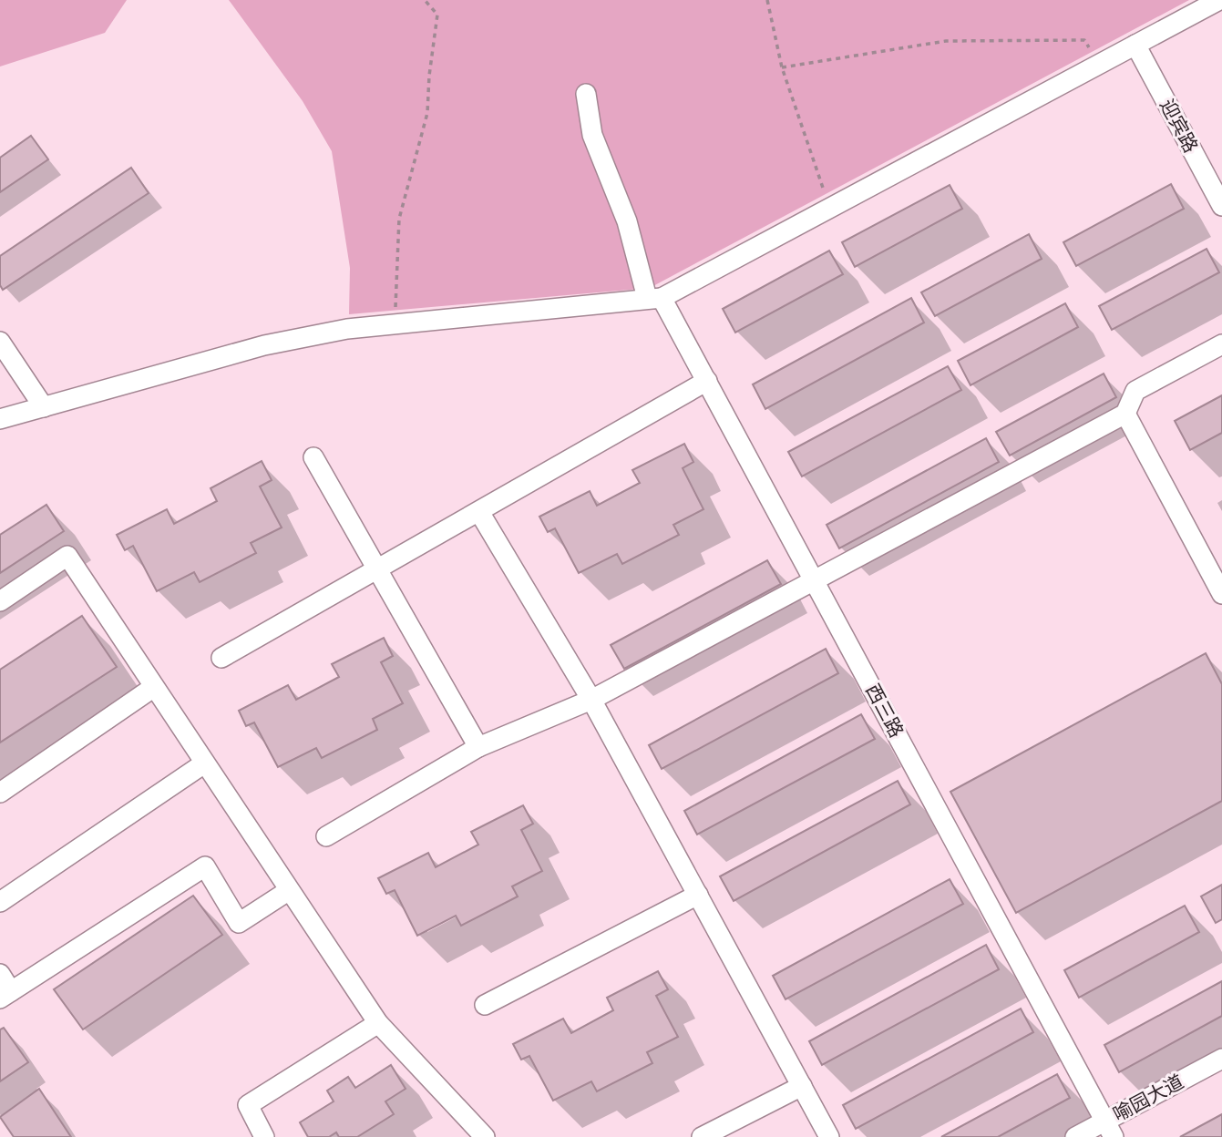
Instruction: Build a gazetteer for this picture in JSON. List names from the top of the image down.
{
  "streets": {
    "street": ["迎宾路", "西三路", "喻园大道"]
  },
  "crossings": [
    ["西三路", "喻园大道"]
  ]
}
